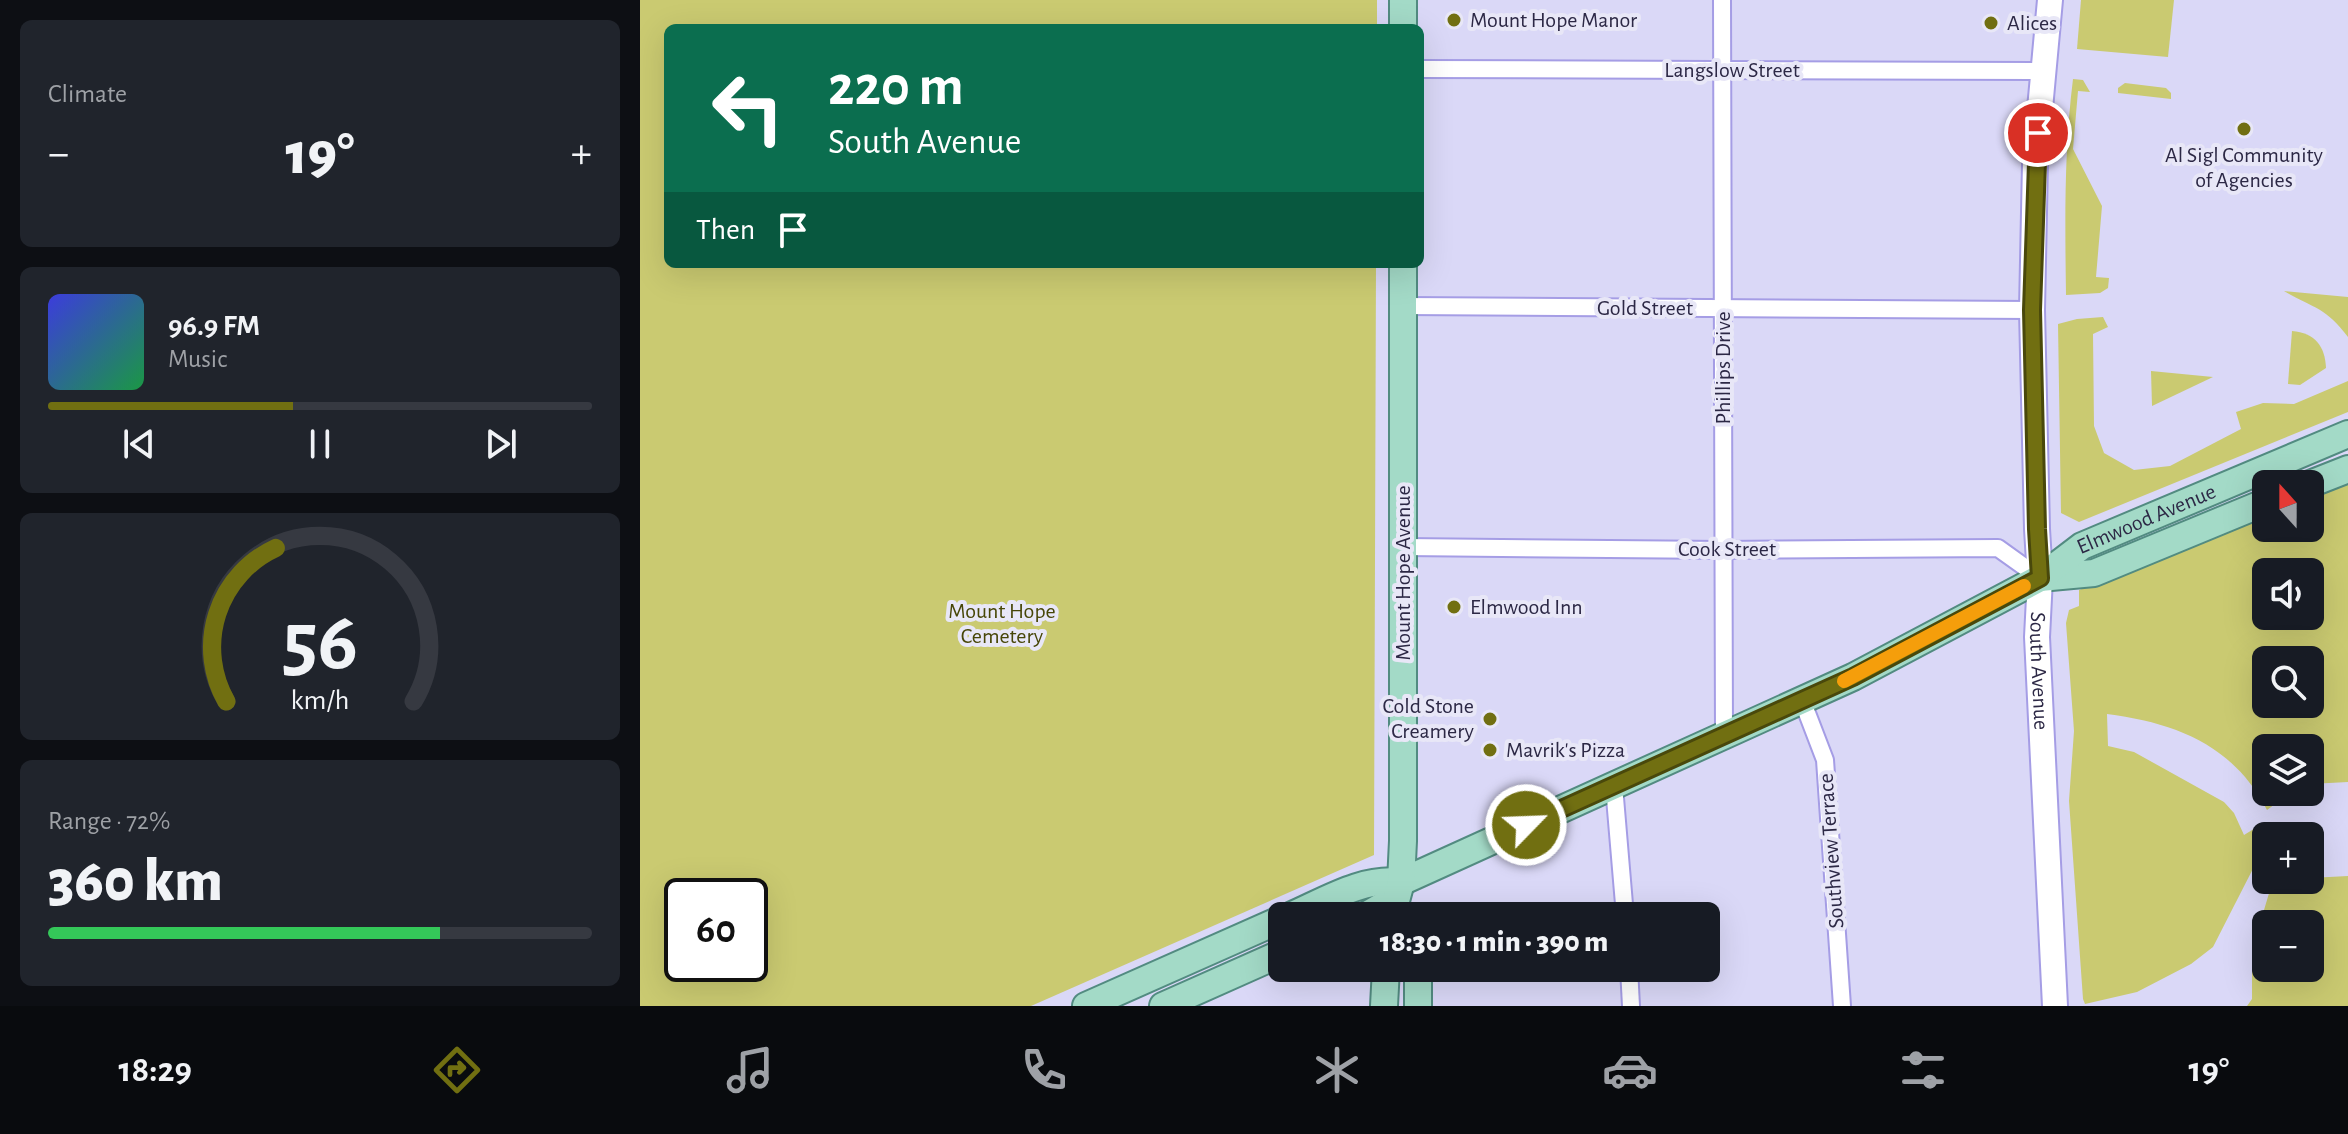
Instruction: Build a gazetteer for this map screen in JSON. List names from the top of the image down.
{
  "streets": {
    "main road": ["Elmwood Avenue", "Mount Hope Avenue", "South Avenue"],
    "street": [
      "Langslow Street",
      "Gold Street",
      "Phillips Drive",
      "Cook Street",
      "Southview Terrace"
    ]
  },
  "crossings": [
    ["Langslow Street", "Phillips Drive"],
    ["Langslow Street", "South Avenue"],
    ["Gold Street", "Phillips Drive"],
    ["Gold Street", "Mount Hope Avenue"],
    ["Gold Street", "South Avenue"],
    ["Phillips Drive", "Elmwood Avenue"],
    ["Phillips Drive", "Cook Street"],
    ["Elmwood Avenue", "Cook Street"],
    ["Elmwood Avenue", "Mount Hope Avenue"],
    ["Elmwood Avenue", "South Avenue"],
    ["Elmwood Avenue", "Southview Terrace"],
    ["Cook Street", "Mount Hope Avenue"],
    ["Cook Street", "South Avenue"]
  ],
  "parks": ["Mount Hope Cemetery"],
  "places": [
    "Mount Hope Manor",
    "Alices",
    "Al Sigl Community of Agencies",
    "Elmwood Inn",
    "Cold Stone Creamery",
    "Mavrik's Pizza"
  ],
  "north": "top",
  "page": {
    "tile": [
      "Climate",
      ["Range · 72%", "360 km"]
    ],
    "turn": ["220 m", "South Avenue"],
    "heat": ["−", "19°", "+"],
    "then": "Then",
    "song": ["96.9 FM", "Music"],
    "map_buttons": ["+", "−"],
    "limit": "60",
    "trip": "18:30 · 1 min · 390 m",
    "tabs": ["18:29", "19°"],
    "gauge": ["56", "km/h"]
  }
}
